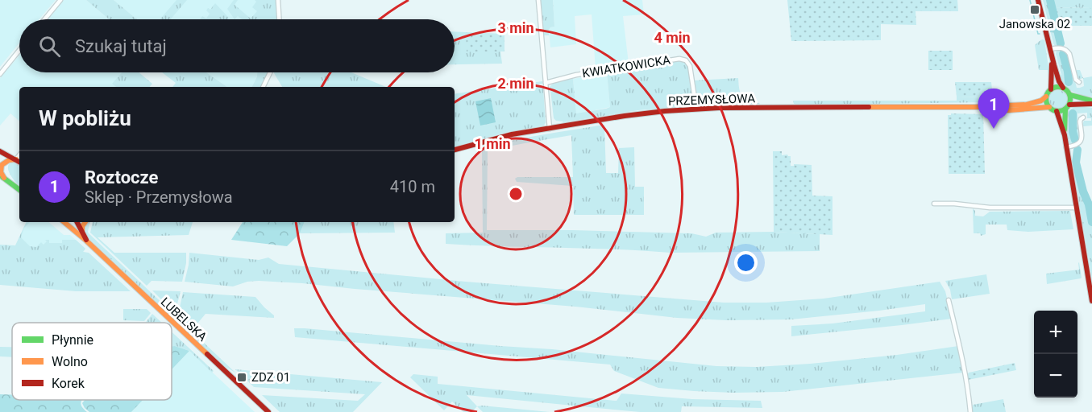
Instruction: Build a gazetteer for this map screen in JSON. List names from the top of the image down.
{
  "streets": {
    "main road": ["PRZEMYSŁOWA", "LUBELSKA"],
    "street": ["KWIATKOWICKA"]
  },
  "crossings": [
    ["KWIATKOWICKA", "PRZEMYSŁOWA"]
  ],
  "places": {
    "transit": ["Janowska 02", "ZDZ 01"]
  },
  "legend": ["Płynnie", "Wolno", "Korek"],
  "page": {
    "search": "Szukaj tutaj",
    "heading": "W pobliżu",
    "pins": "1",
    "list": [
      {
        "mark": "1",
        "name": "Roztocze",
        "note": "Sklep · Przemysłowa",
        "value": "410 m"
      }
    ],
    "map_buttons": ["+", "−"]
  },
  "rings": [
    "3 min",
    "4 min",
    "2 min",
    "1 min"
  ]
}
